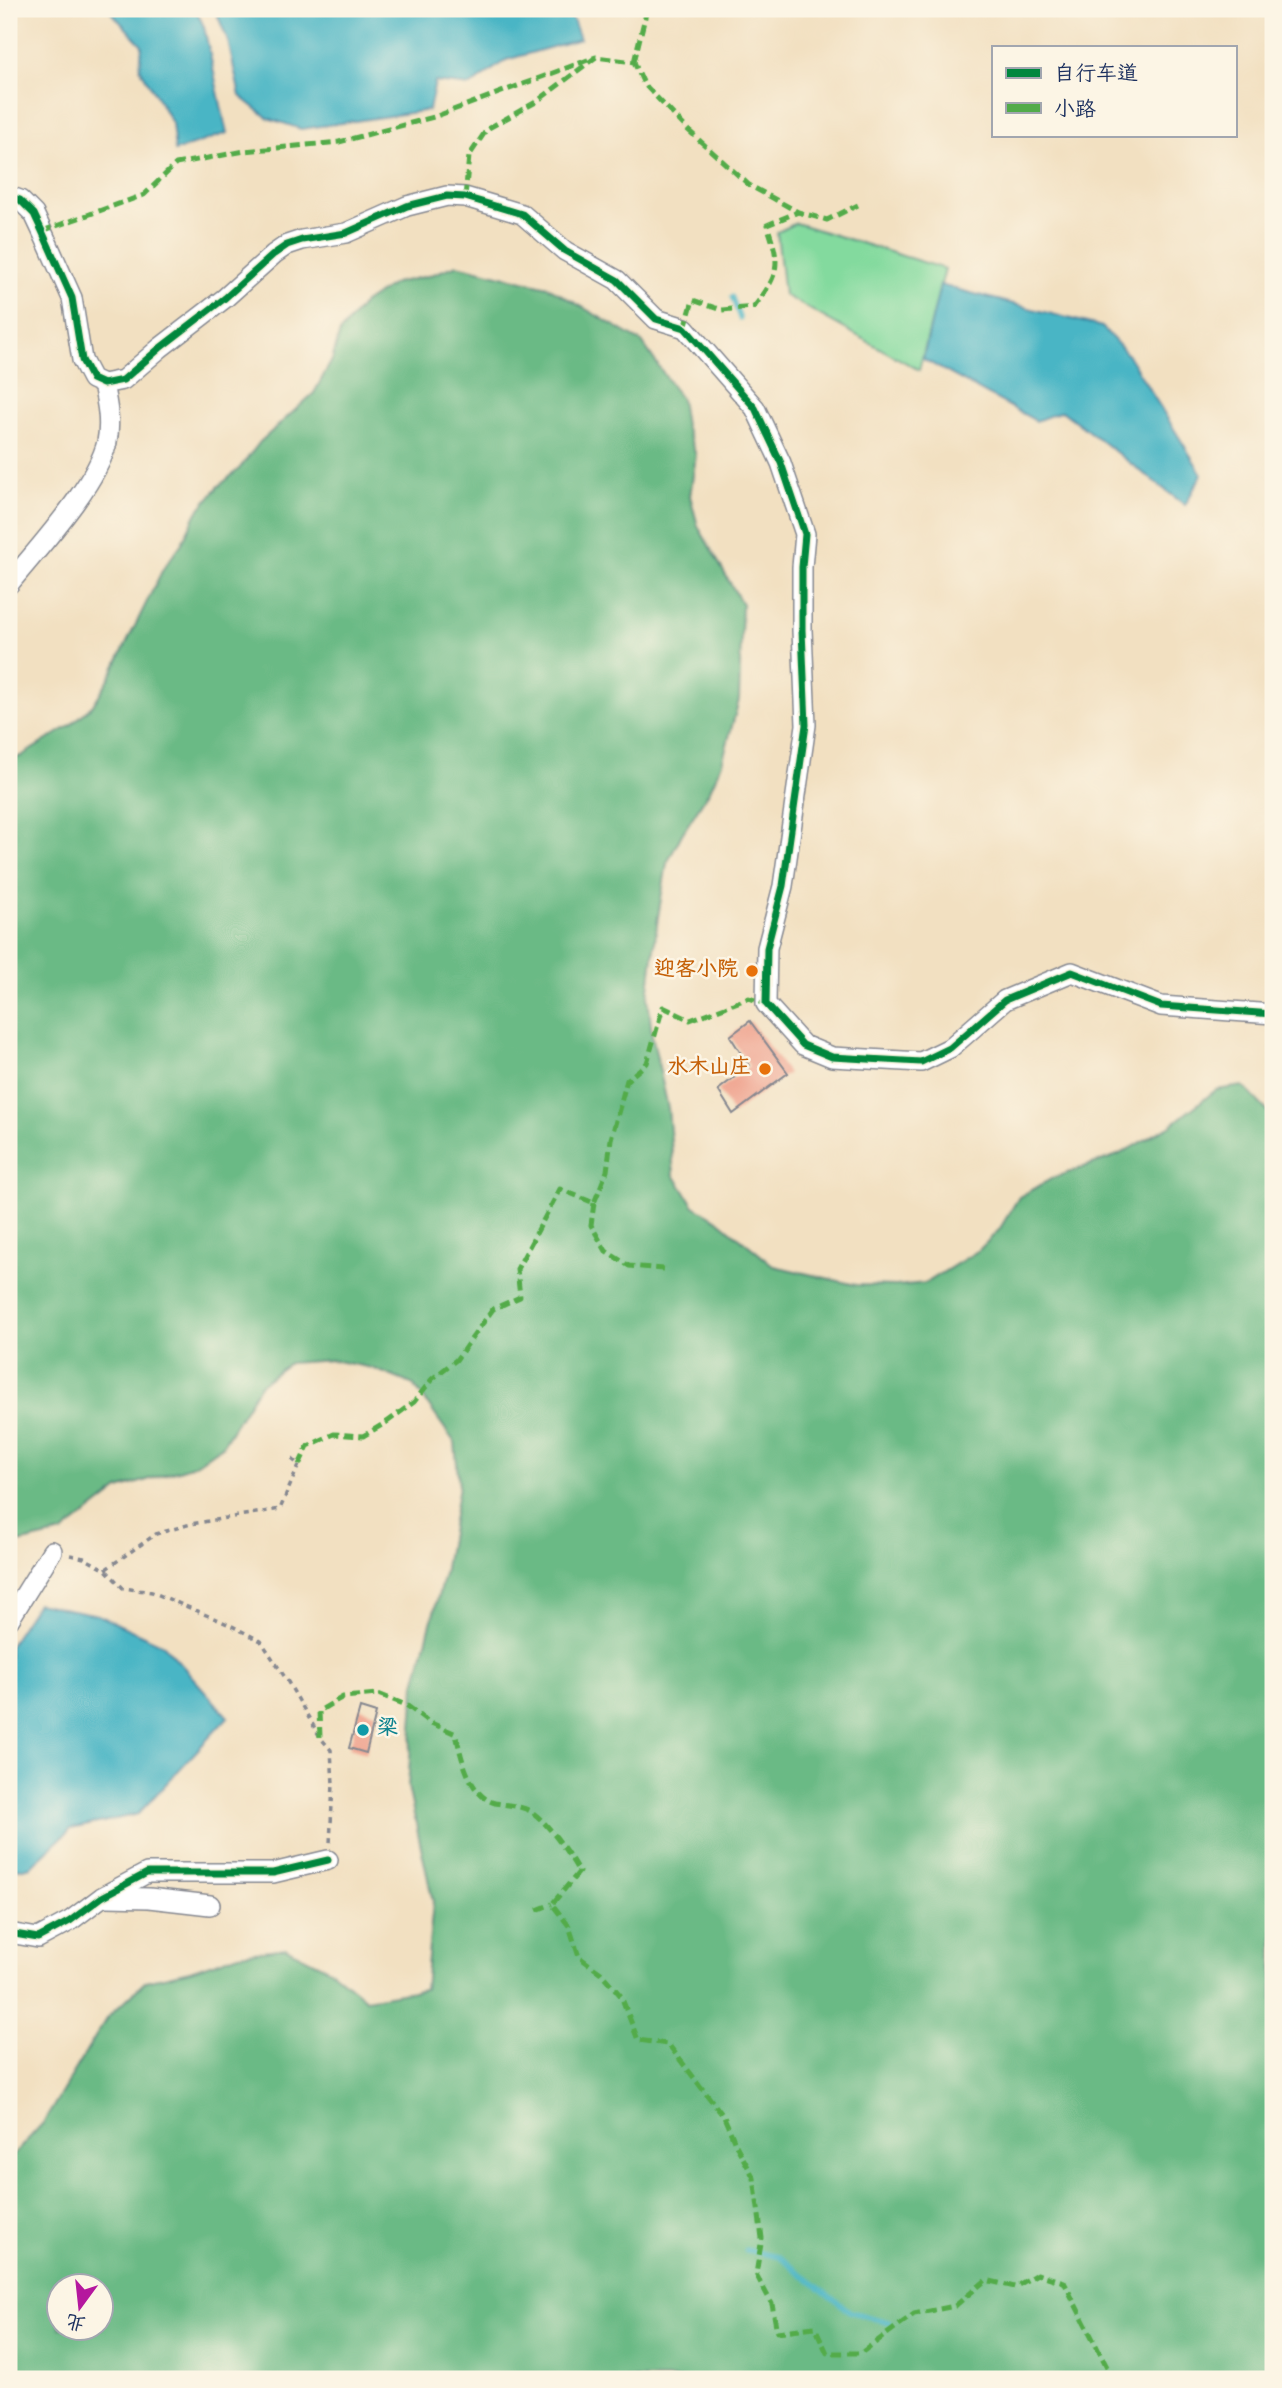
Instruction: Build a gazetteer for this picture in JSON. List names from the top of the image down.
{
  "places": ["迎客小院", "水木山庄", "梁"],
  "legend": ["自行车道", "小路"],
  "north": "bottom"
}
